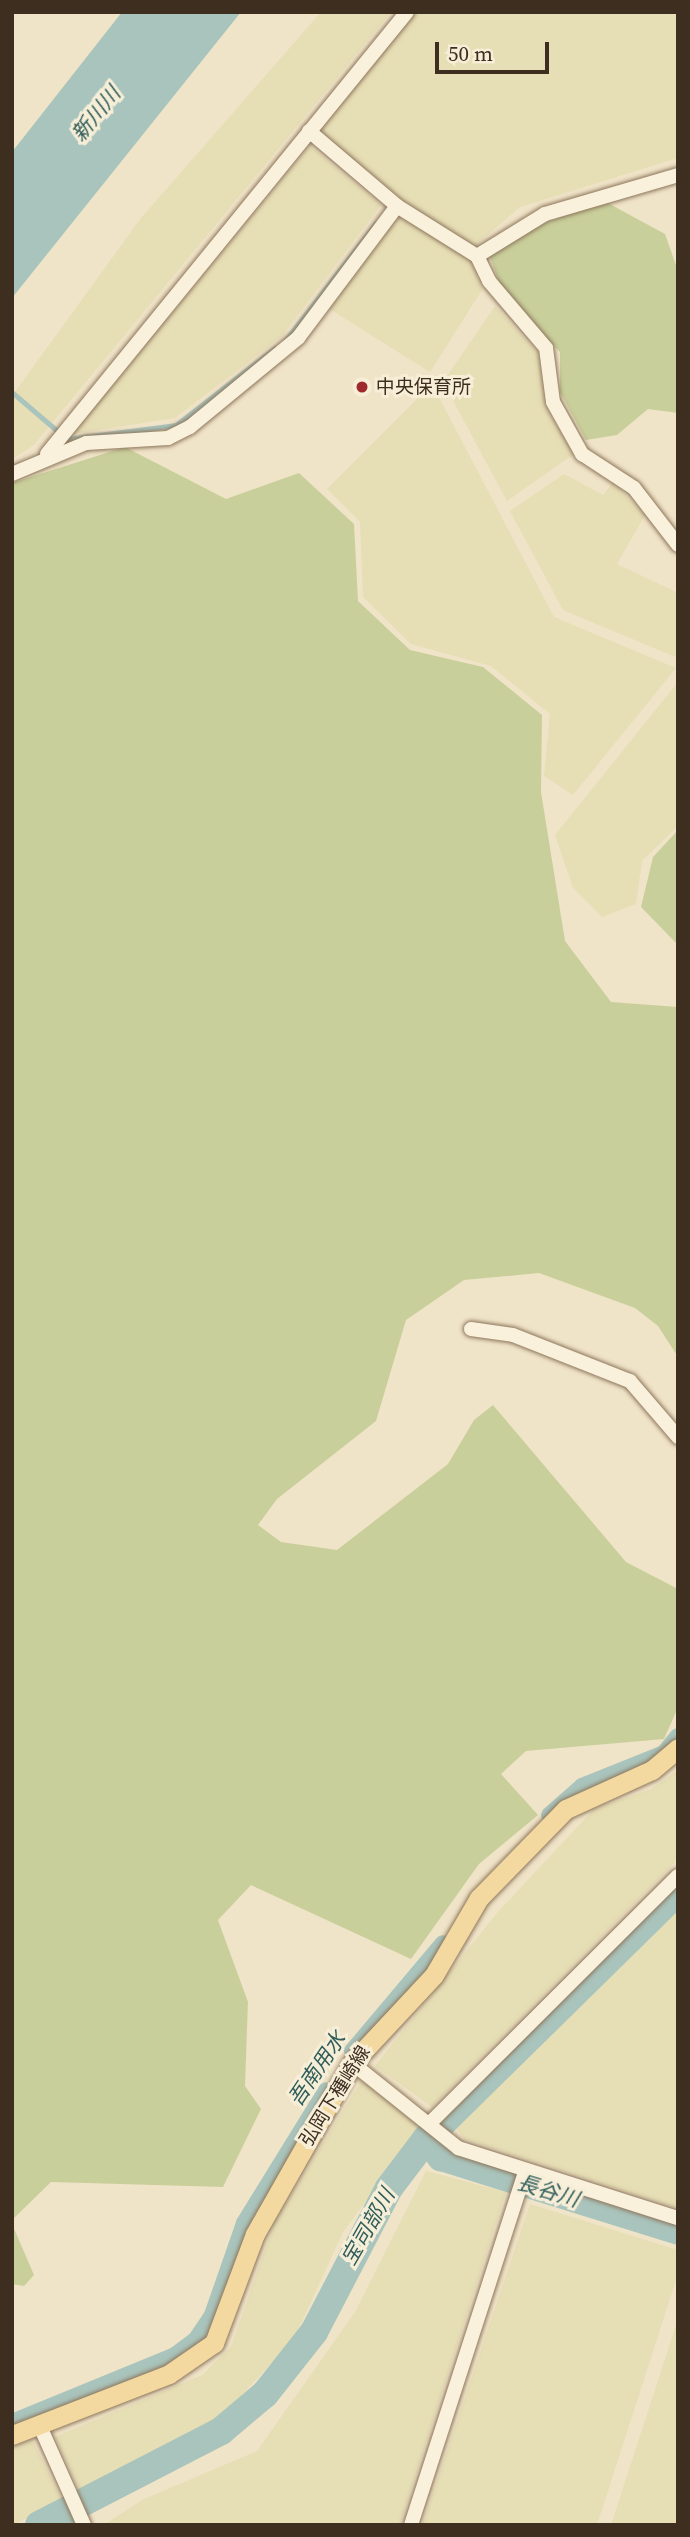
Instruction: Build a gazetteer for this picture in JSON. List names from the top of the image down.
{
  "streets": {
    "main road": ["弘岡下種崎線"]
  },
  "water": [
    "新川川",
    "吾南用水",
    "長谷川",
    "宝司部川"
  ],
  "places": ["中央保育所"],
  "scale_bar": "50 m"
}
